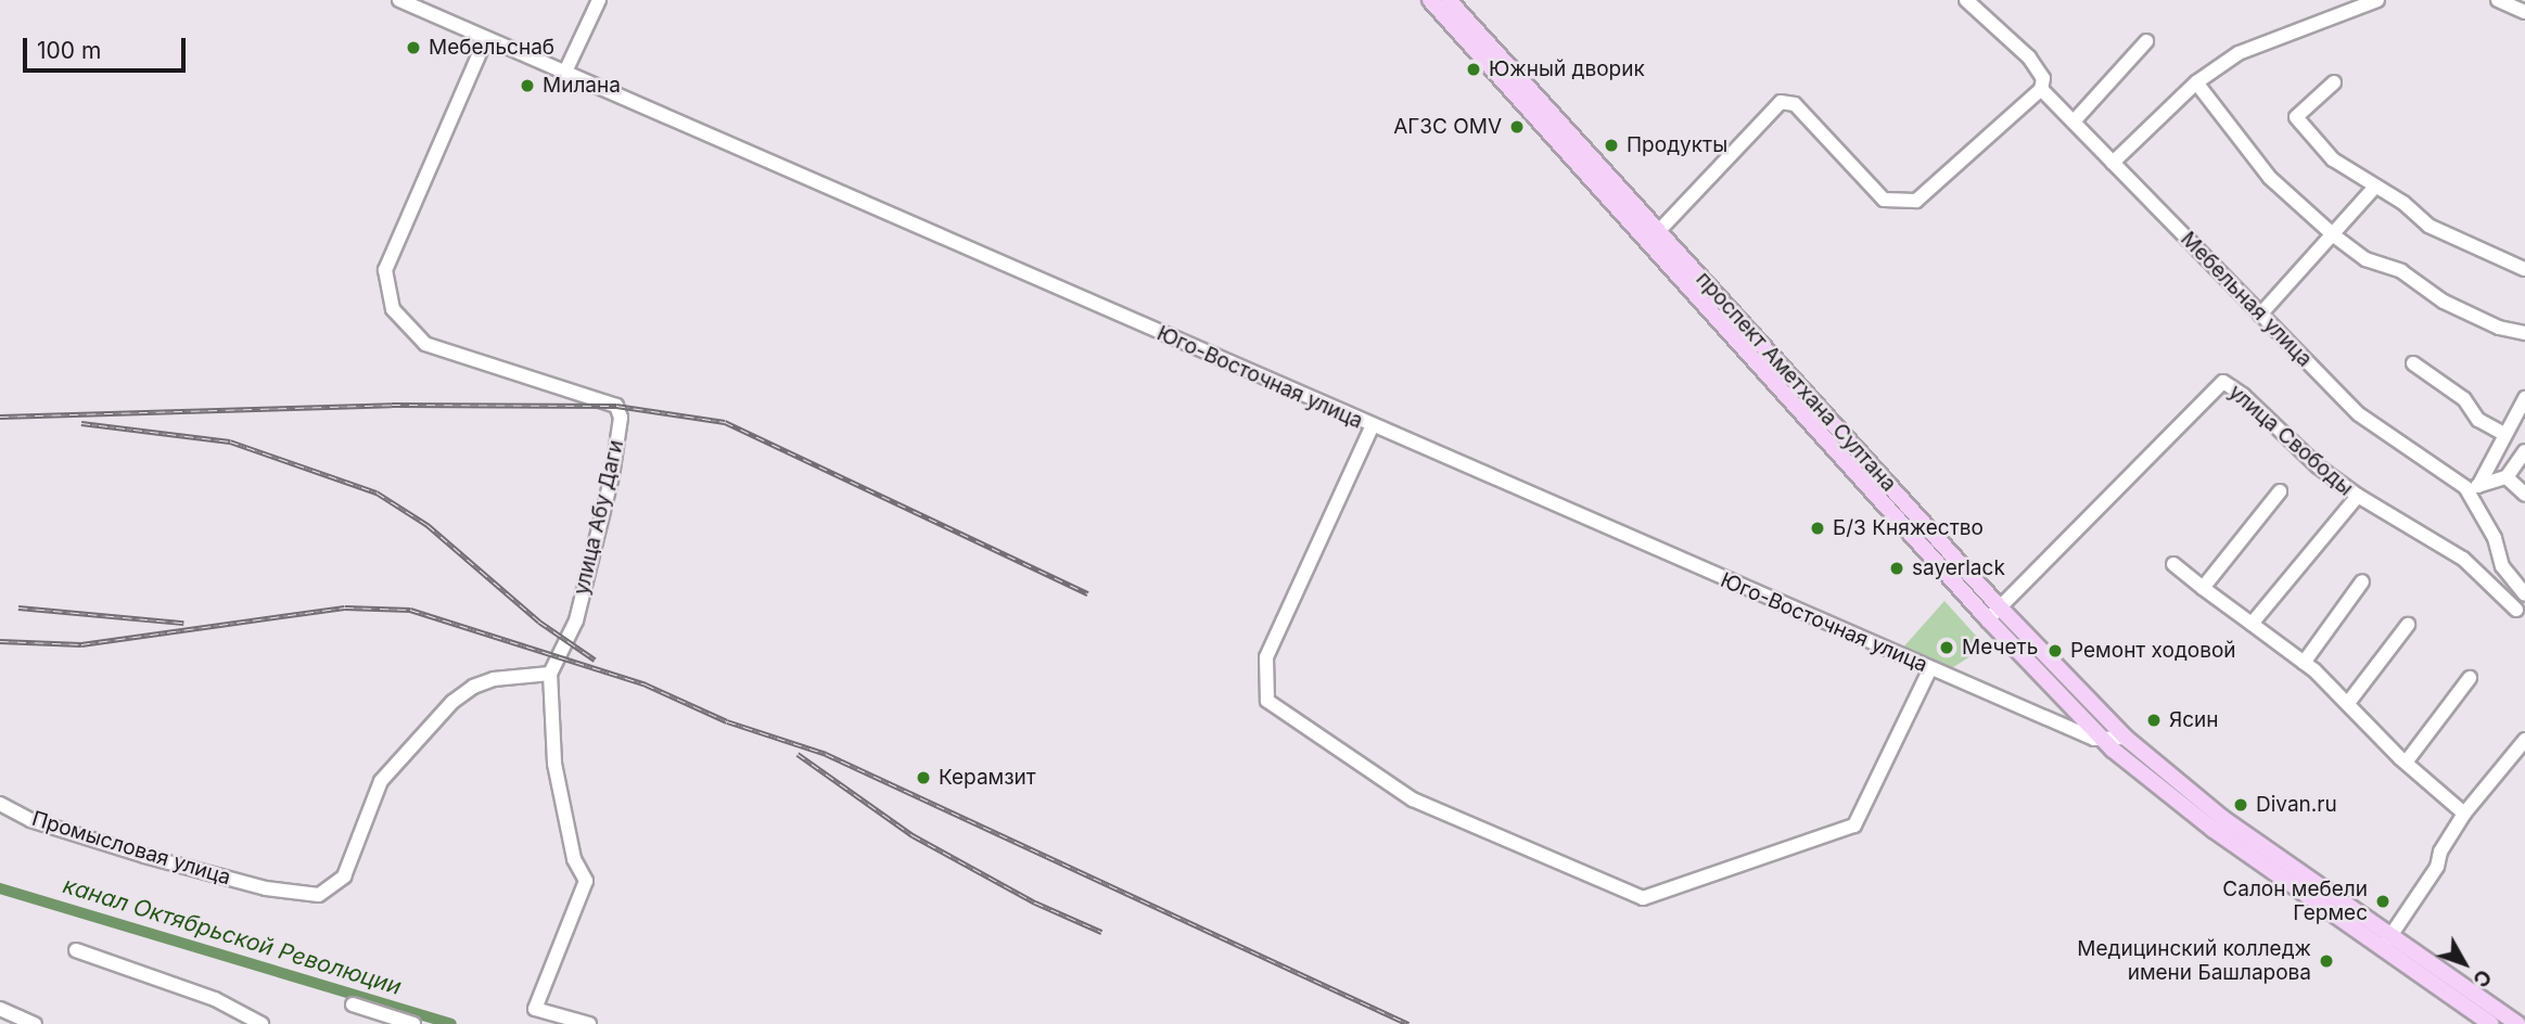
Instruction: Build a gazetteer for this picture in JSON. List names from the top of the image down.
{
  "streets": {
    "street": [
      "Мебельная улица",
      "Юго-Восточная улица",
      "улица Свободы",
      "улица Абу Даги",
      "Промысловая улица"
    ]
  },
  "crossings": [
    ["Юго-Восточная улица", "улица Абу Даги"],
    ["улица Абу Даги", "Промысловая улица"]
  ],
  "water": ["канал Октябрьской Революции"],
  "places": [
    "Мебельснаб",
    "Южный дворик",
    "Милана",
    "АГЗС OMV",
    "Продукты",
    "Б/З Княжество",
    "sayerlack",
    "Мечеть",
    "Ремонт ходовой",
    "Ясин",
    "Керамзит",
    "Divan.ru",
    "Салон мебели Гермес",
    "Медицинский колледж имени Башларова"
  ],
  "scale_bar": "100 m",
  "north": "bottom right"
}
